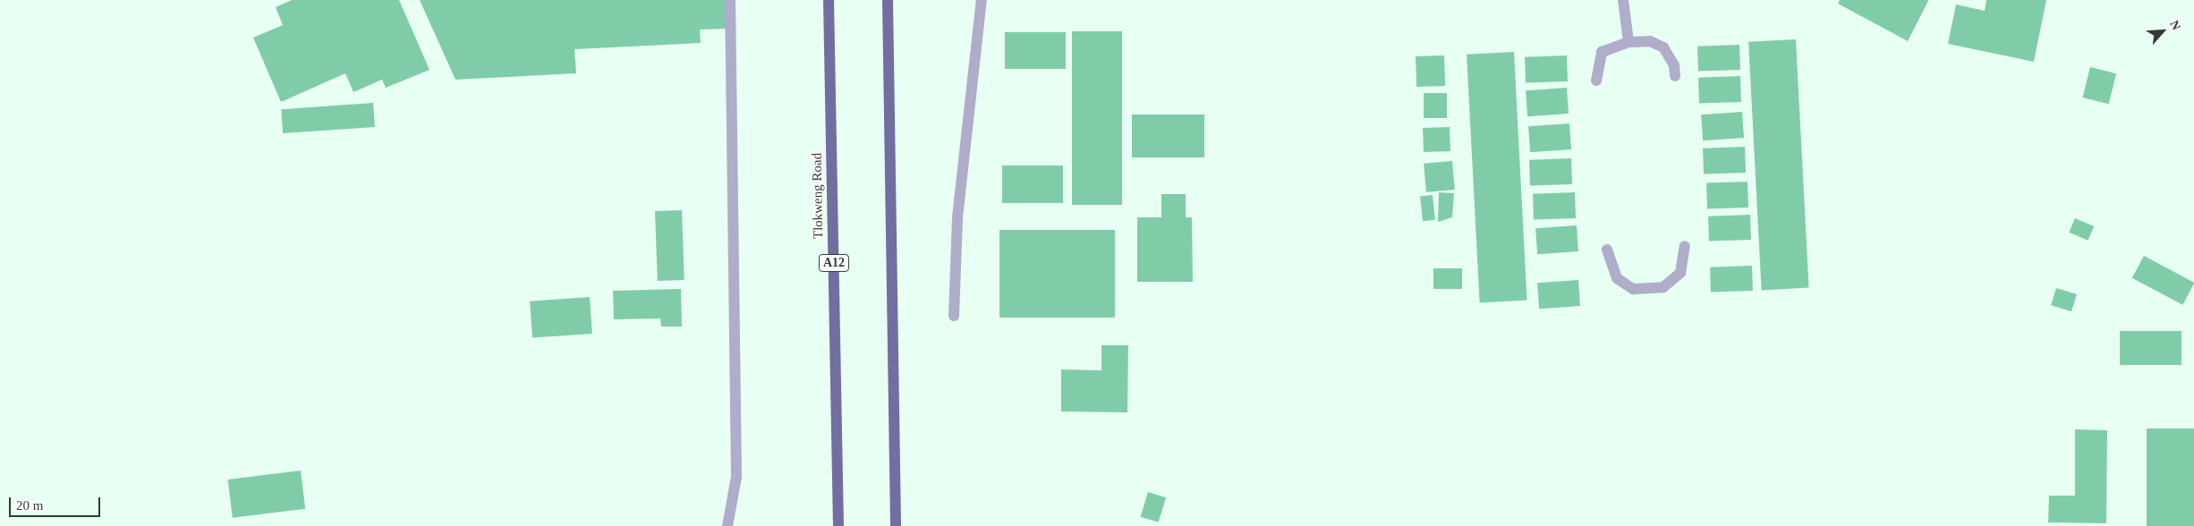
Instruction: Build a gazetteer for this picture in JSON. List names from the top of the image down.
{
  "streets": {
    "main road": ["Tlokweng Road", "A12"]
  },
  "scale_bar": "20 m",
  "north": "top right"
}
